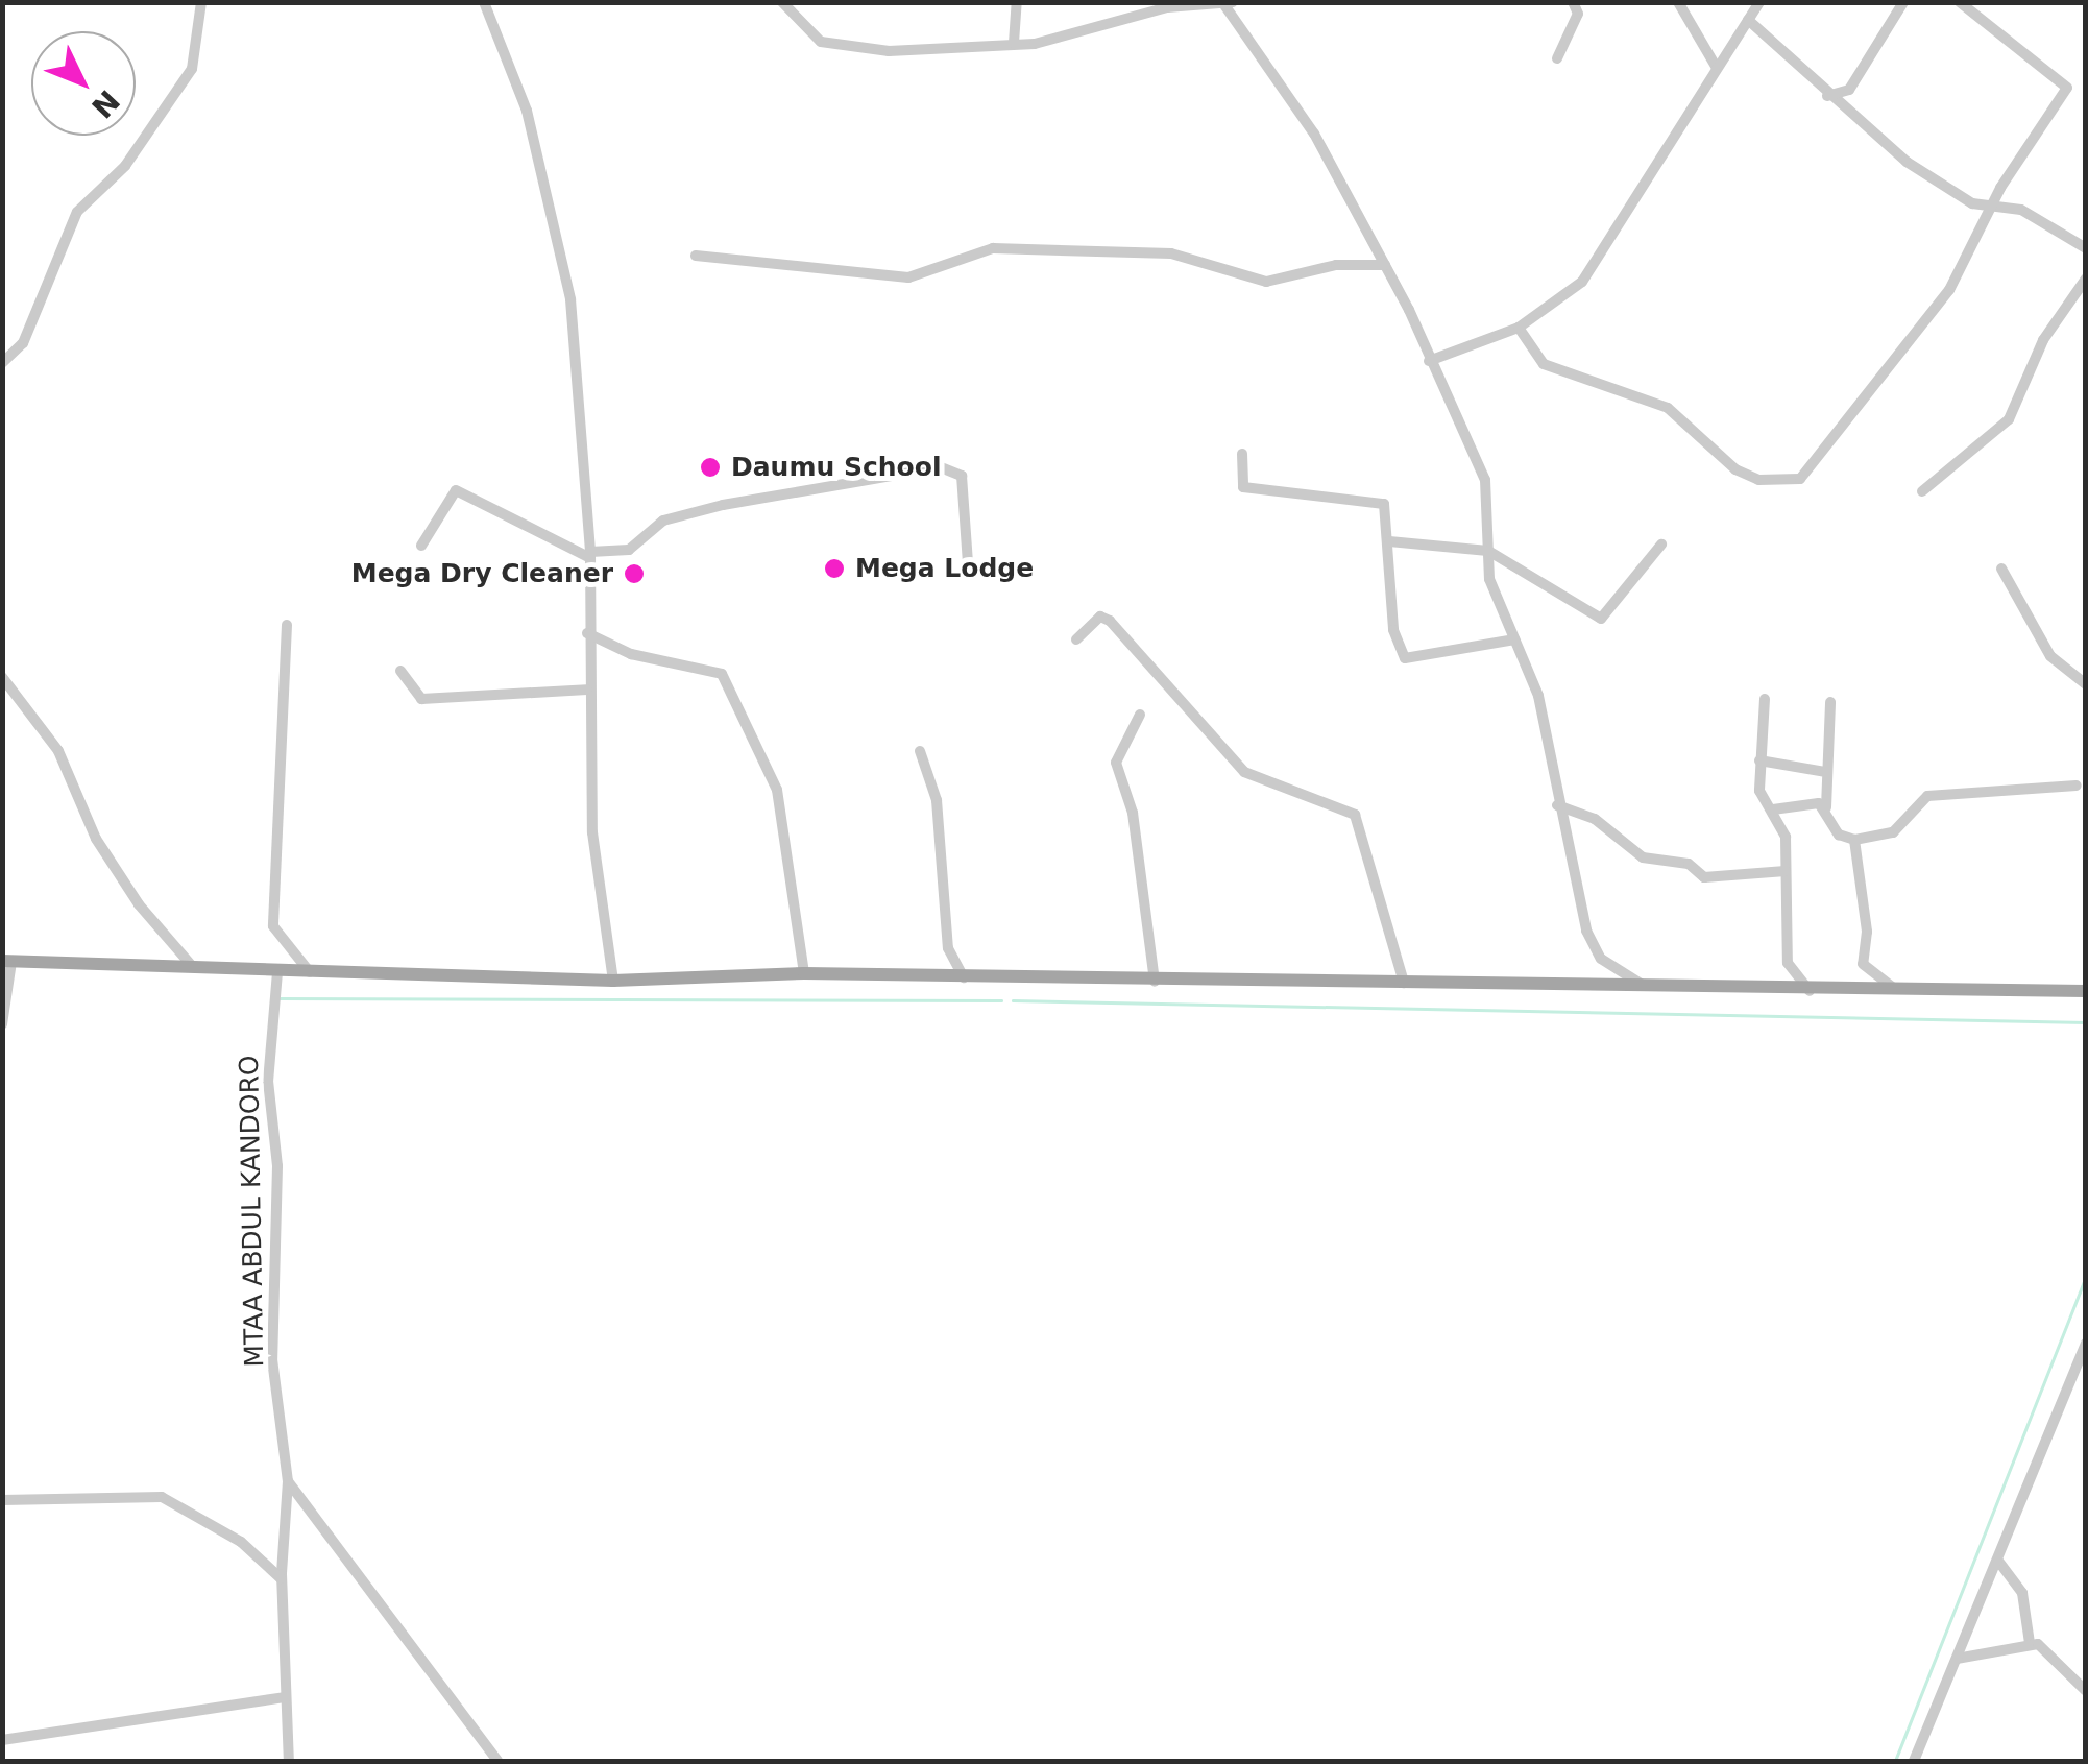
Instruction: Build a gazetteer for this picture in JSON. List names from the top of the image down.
{
  "streets": {
    "street": ["MTAA ABDUL KANDORO"]
  },
  "places": ["Daumu School", "Mega Lodge", "Mega Dry Cleaner"],
  "north": "bottom right"
}
